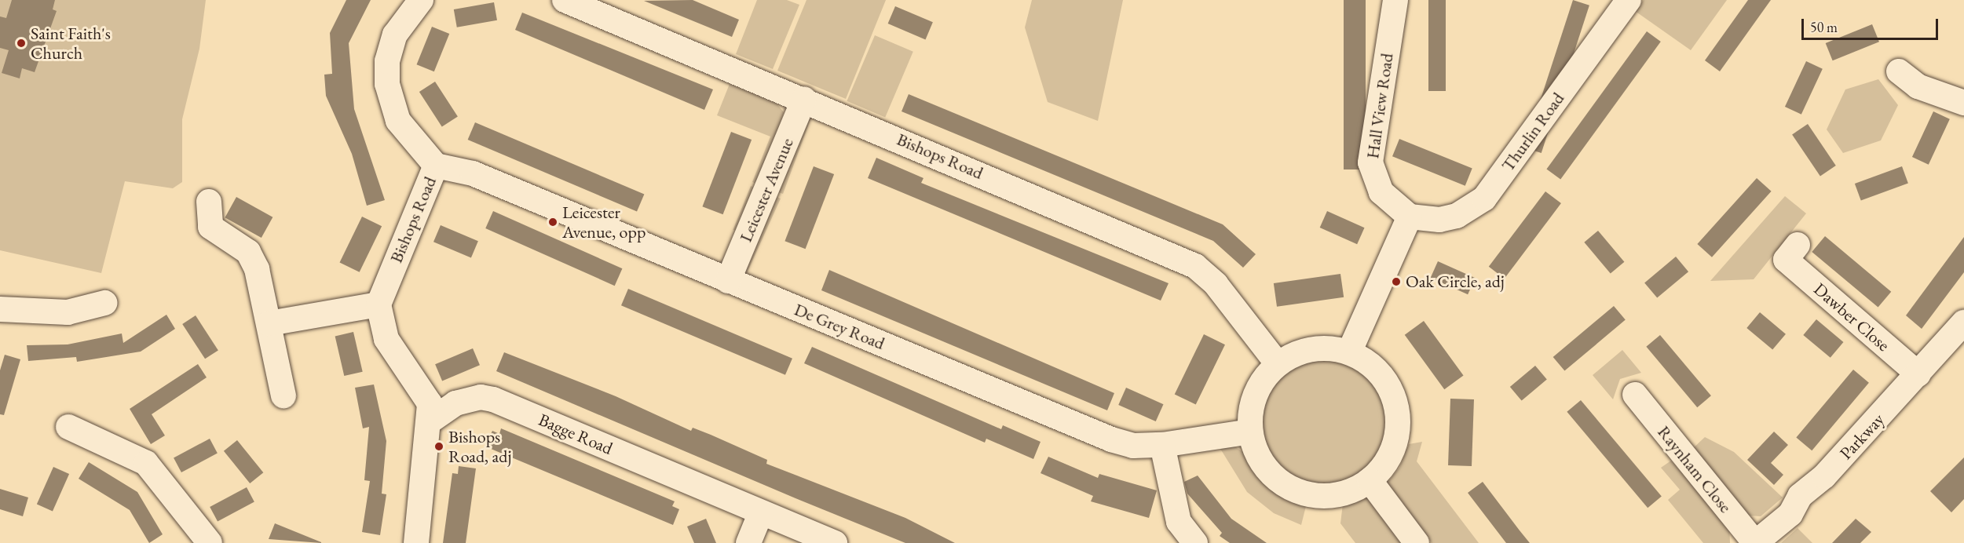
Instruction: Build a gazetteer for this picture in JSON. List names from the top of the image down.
{
  "streets": {
    "street": [
      "Hall View Road",
      "Thurlin Road",
      "Bishops Road",
      "Leicester Avenue",
      "Dawber Close",
      "De Grey Road",
      "Bagge Road",
      "Parkway",
      "Raynham Close"
    ]
  },
  "crossings": [
    ["Hall View Road", "Thurlin Road"],
    ["Bishops Road", "Leicester Avenue"],
    ["Bishops Road", "De Grey Road"],
    ["Leicester Avenue", "De Grey Road"],
    ["Dawber Close", "Parkway"],
    ["Parkway", "Raynham Close"]
  ],
  "places": [
    "Saint Faith's Church",
    "Leicester Avenue, opp",
    "Oak Circle, adj",
    "Bishops Road, adj"
  ],
  "scale_bar": "50 m"
}
